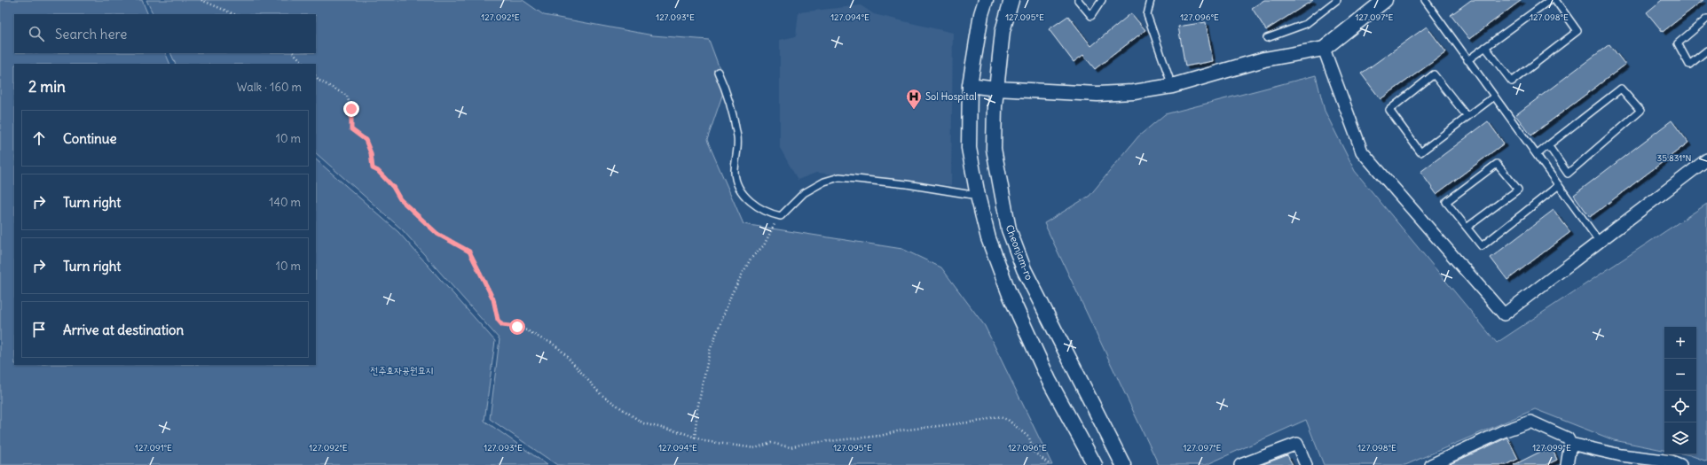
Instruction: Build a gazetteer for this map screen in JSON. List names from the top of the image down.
{
  "streets": {
    "street": ["Cheonjam-ro"]
  },
  "parks": ["전주효자공원묘지"],
  "places": {
    "hospital": ["Sol Hospital"]
  },
  "page": {
    "search": "Search here",
    "heading": ["2 min", "Walk · 160 m"],
    "list": [
      ["Continue", "10 m"],
      ["Turn right", "140 m"],
      ["Turn right", "10 m"],
      "Arrive at destination"
    ],
    "map_buttons": ["+", "−"]
  },
  "coordinates": [
    "127.096°E",
    "127.097°E",
    "127.092°E",
    "127.093°E",
    "127.094°E",
    "127.095°E",
    "127.098°E",
    "35.831°N",
    "127.091°E",
    "127.099°E"
  ]
}
